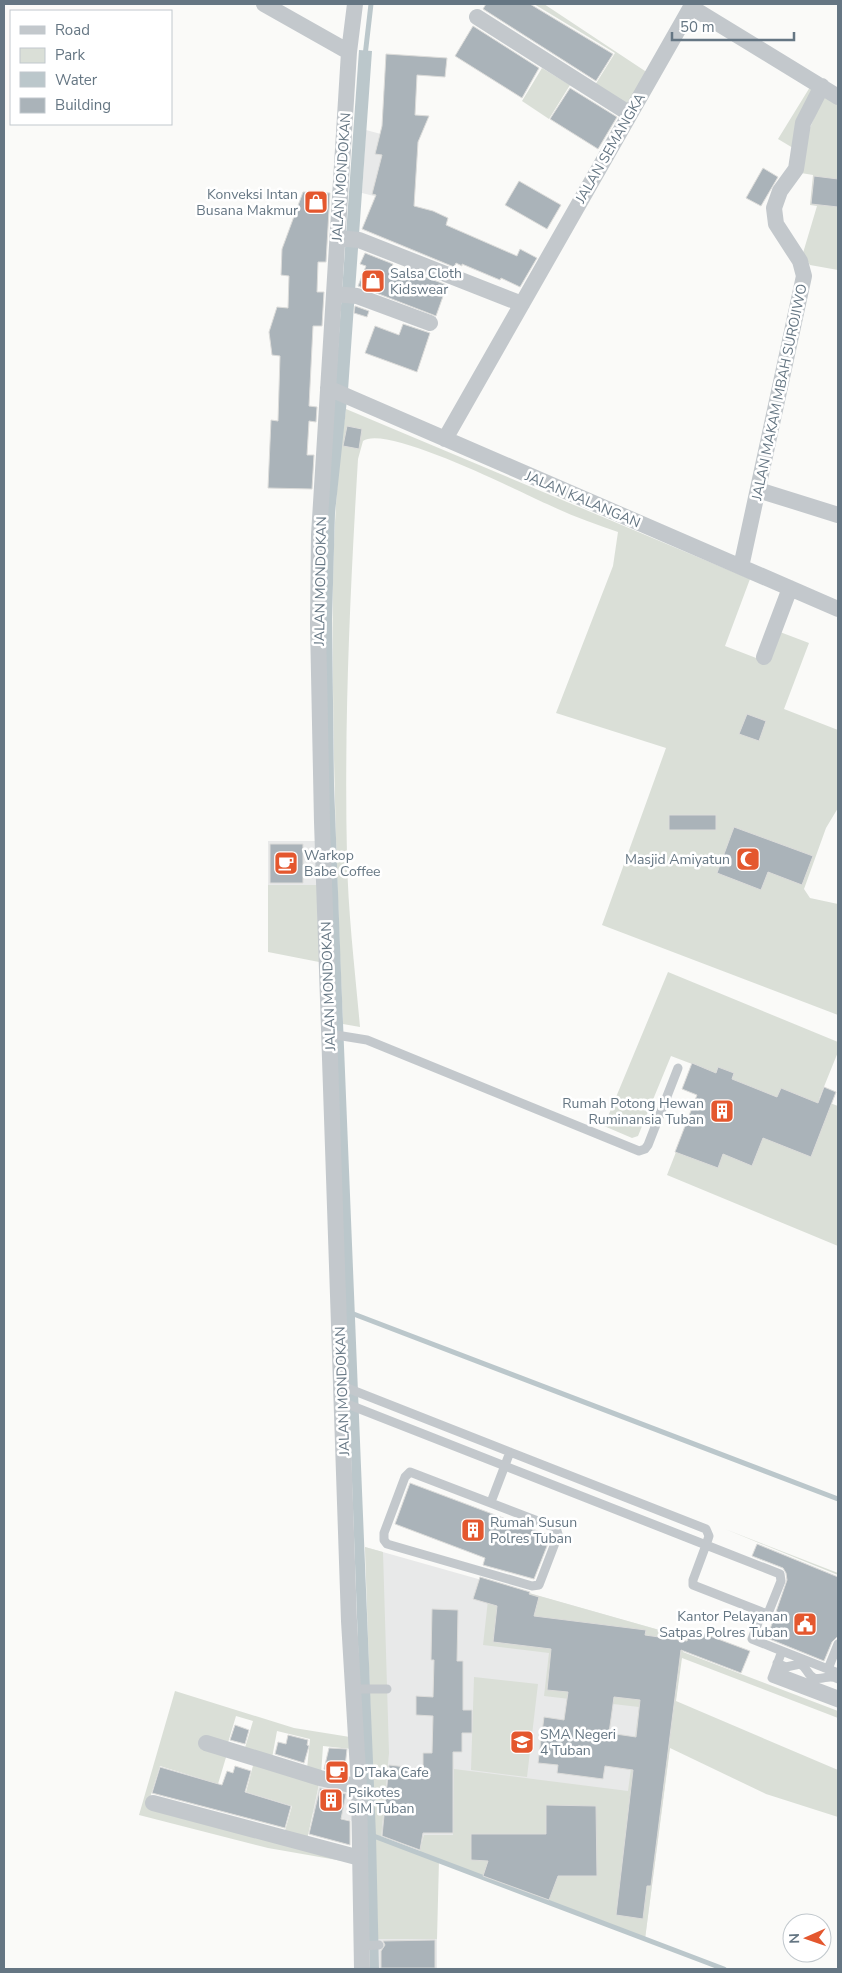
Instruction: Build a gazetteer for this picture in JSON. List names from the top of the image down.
{
  "streets": {
    "street": [
      "JALAN SEMANGKA",
      "JALAN MONDOKAN",
      "JALAN MAKAM MBAH SUROJIWO",
      "JALAN KALANGAN"
    ]
  },
  "crossings": [
    ["JALAN SEMANGKA", "JALAN MAKAM MBAH SUROJIWO"],
    ["JALAN SEMANGKA", "JALAN KALANGAN"],
    ["JALAN MONDOKAN", "JALAN KALANGAN"],
    ["JALAN MAKAM MBAH SUROJIWO", "JALAN KALANGAN"]
  ],
  "places": {
    "shop": ["Konveksi Intan Busana Makmur", "Salsa Cloth Kidswear"],
    "mosque": ["Masjid Amiyatun"],
    "cafe": ["Warkop Babe Coffee", "D'Taka Cafe"],
    "building": ["Rumah Potong Hewan Ruminansia Tuban", "Rumah Susun Polres Tuban", "Psikotes SIM Tuban"],
    "public building": ["Kantor Pelayanan Satpas Polres Tuban"],
    "school or university": ["SMA Negeri 4 Tuban"]
  },
  "legend": [
    "Road",
    "Park",
    "Water",
    "Building"
  ],
  "scale_bar": "50 m",
  "north": "left"
}
